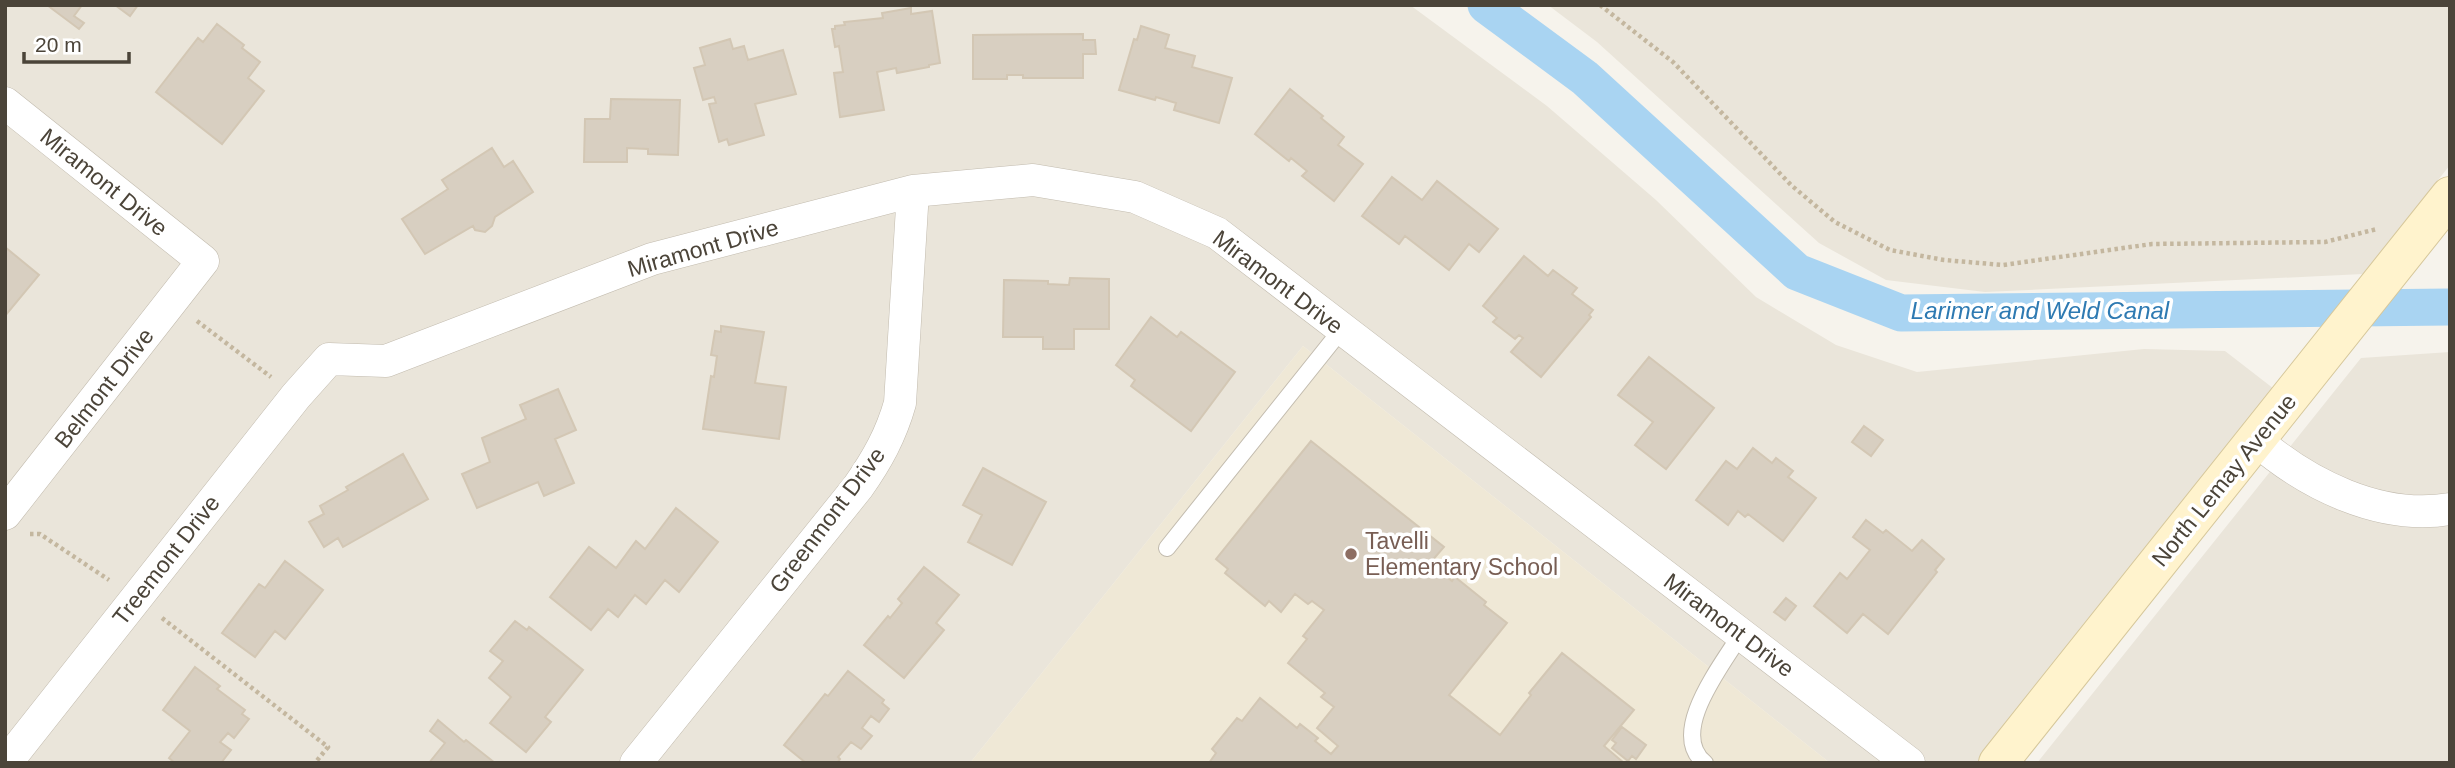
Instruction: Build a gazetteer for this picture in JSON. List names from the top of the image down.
{
  "streets": {
    "main road": ["North Lemay Avenue"],
    "street": [
      "Miramont Drive",
      "Belmont Drive",
      "Greenmont Drive",
      "Treemont Drive"
    ]
  },
  "crossings": [
    ["Miramont Drive", "Belmont Drive"],
    ["Miramont Drive", "Greenmont Drive"],
    ["Miramont Drive", "Treemont Drive"]
  ],
  "water": ["Larimer and Weld Canal"],
  "places": ["Tavelli Elementary School"],
  "scale_bar": "20 m"
}
